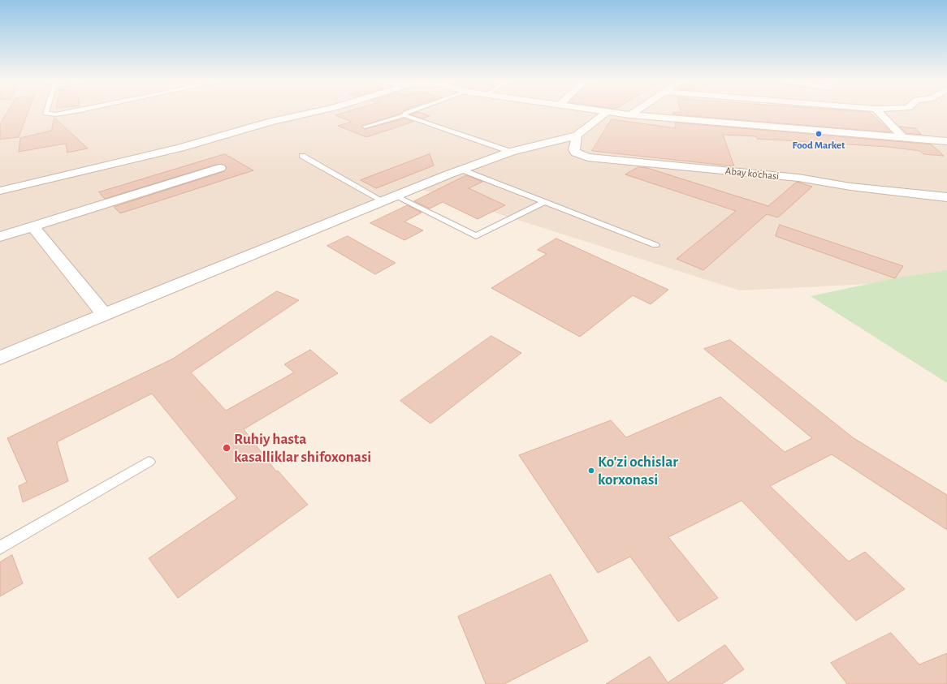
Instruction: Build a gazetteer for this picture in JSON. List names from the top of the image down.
{
  "streets": {
    "street": ["Abay ko'chasi"]
  },
  "places": ["Food Market", "Ruhiy hasta kasalliklar shifoxonasi", "Ko'zi ochislar korxonasi"]
}
